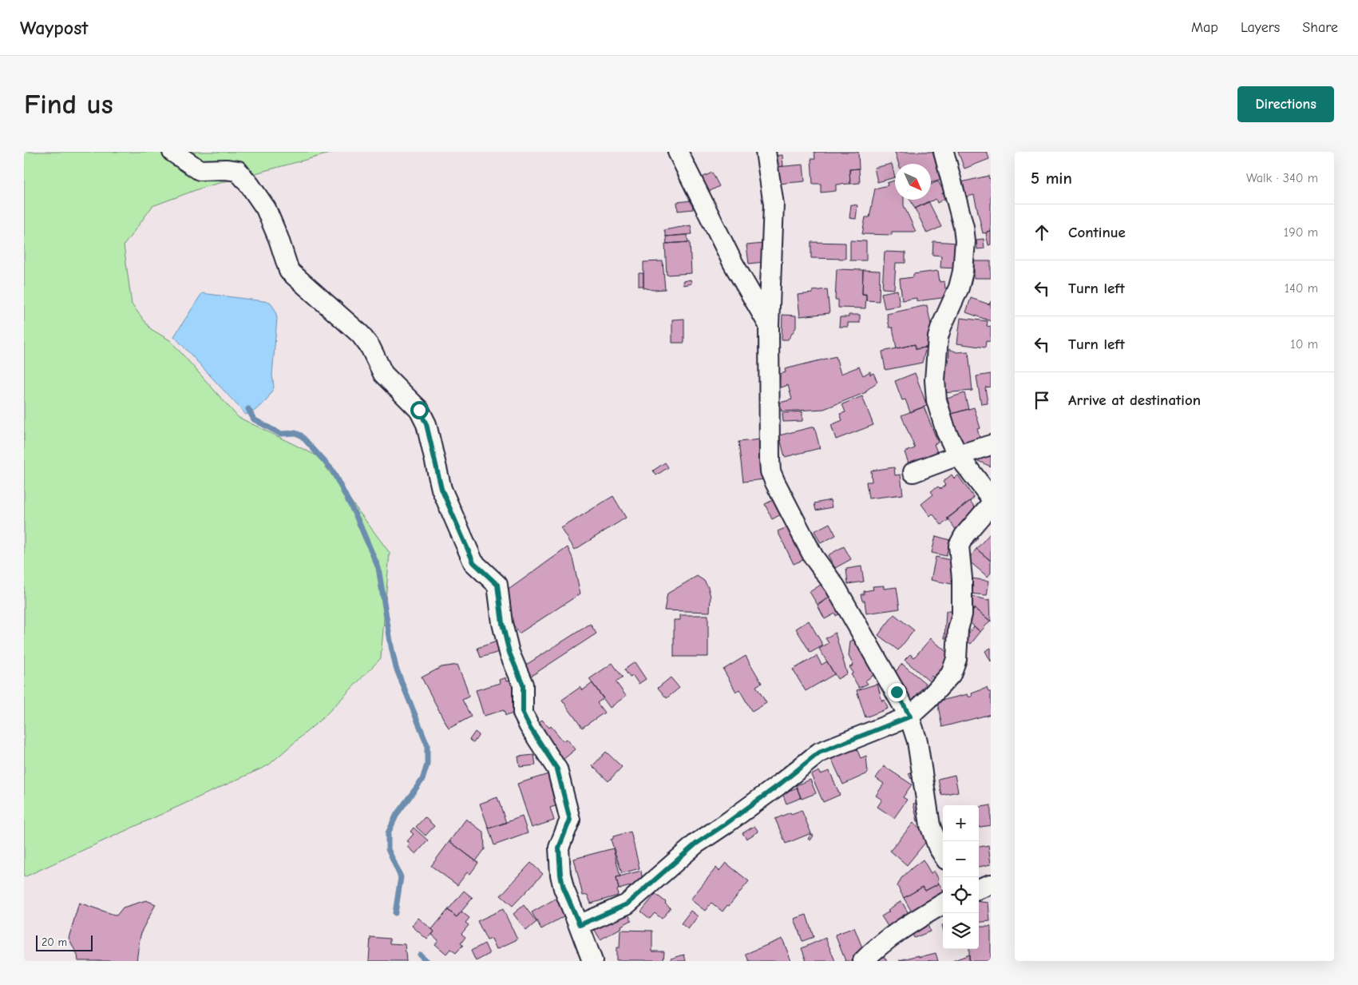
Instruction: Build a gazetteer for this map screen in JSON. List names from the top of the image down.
{
  "scale_bar": "20 m",
  "north": "bottom right",
  "page": {
    "header": "Waypost",
    "nav": ["Map", "Layers", "Share"],
    "buttons": "Directions",
    "title": "Find us",
    "heading": ["5 min", "Walk · 340 m"],
    "list": [
      ["Continue", "190 m"],
      ["Turn left", "140 m"],
      ["Turn left", "10 m"],
      "Arrive at destination"
    ],
    "map_buttons": ["+", "−"],
    "scale": "20 m"
  }
}
